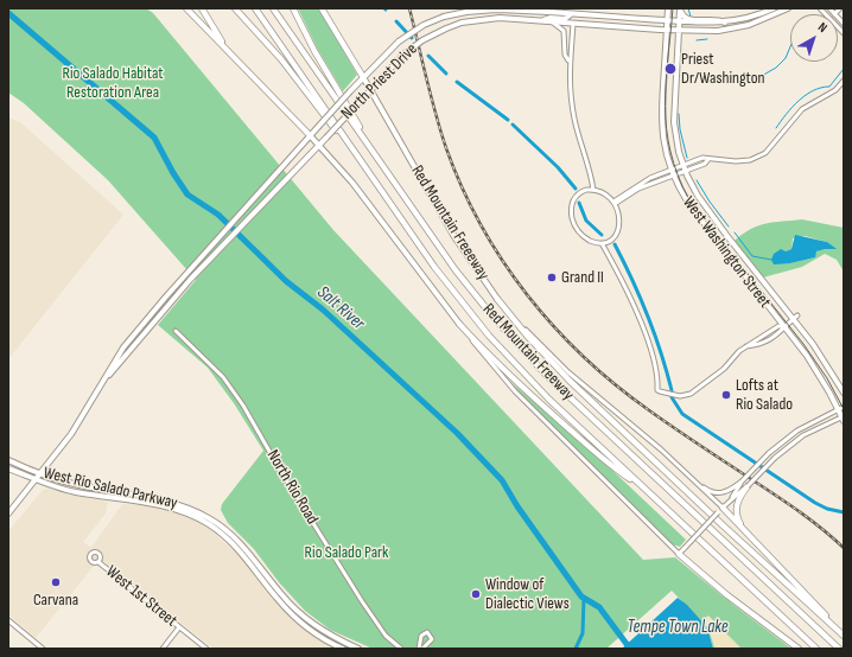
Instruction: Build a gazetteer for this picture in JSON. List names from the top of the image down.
{
  "streets": {
    "highway": ["Red Mountain Freeway"],
    "main road": [
      "North Priest Drive",
      "Red Mountain Freeeway",
      "West Washington Street",
      "West Rio Salado Parkway"
    ],
    "street": ["North Rio Road", "West 1st Street"]
  },
  "crossings": [
    ["North Priest Drive", "Red Mountain Freeeway"],
    ["North Priest Drive", "West Washington Street"],
    ["North Priest Drive", "West Rio Salado Parkway"]
  ],
  "water": ["Salt River", "Tempe Town Lake"],
  "parks": ["Rio Salado Habitat Restoration Area", "Rio Salado Park"],
  "places": [
    "Priest Dr/Washington",
    "Grand II",
    "Lofts at Rio Salado",
    "Carvana",
    "Window of Dialectic Views"
  ],
  "north": "top right"
}
